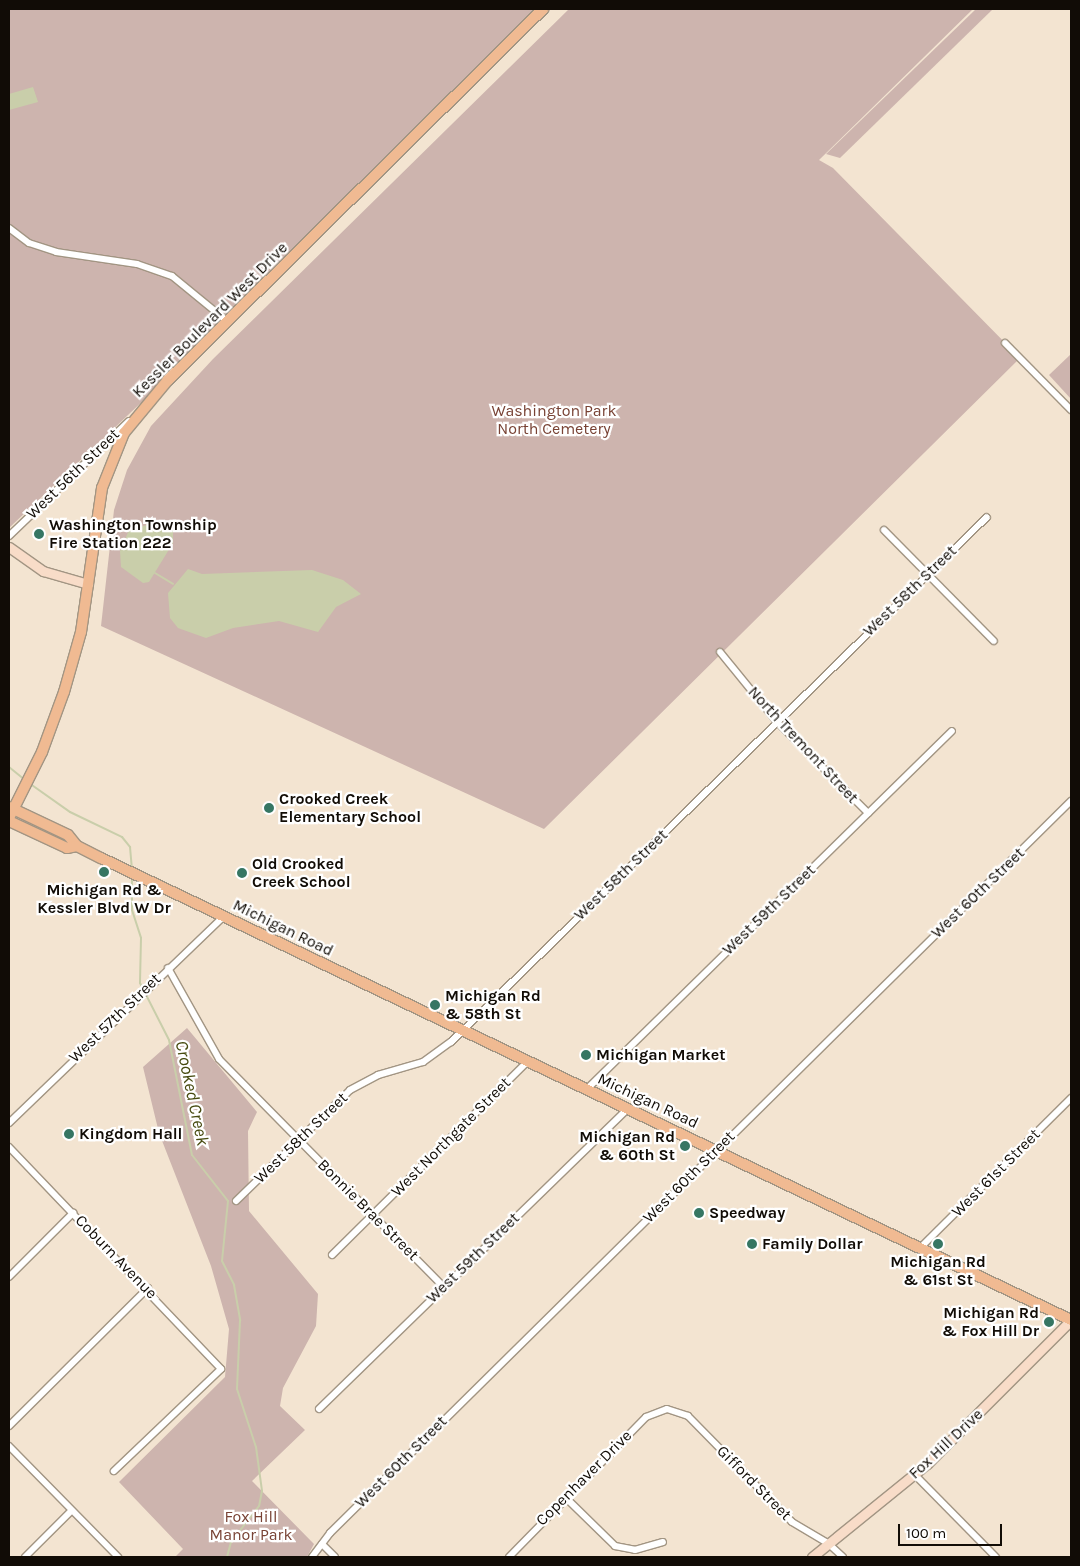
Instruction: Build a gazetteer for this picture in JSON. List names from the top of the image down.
{
  "streets": {
    "main road": ["Kessler Boulevard West Drive", "Michigan Road"],
    "street": [
      "West 56th Street",
      "West 58th Street",
      "North Tremont Street",
      "West 60th Street",
      "West 59th Street",
      "West 57th Street",
      "West Northgate Street",
      "West 61st Street",
      "Bonnie Brae Street",
      "Coburn Avenue",
      "Fox Hill Drive",
      "Copenhaver Drive",
      "Gifford Street"
    ]
  },
  "crossings": [
    ["Kessler Boulevard West Drive", "West 56th Street"],
    ["Kessler Boulevard West Drive", "Michigan Road"],
    ["West 58th Street", "North Tremont Street"],
    ["West 58th Street", "Michigan Road"],
    ["West 58th Street", "Bonnie Brae Street"],
    ["North Tremont Street", "West 59th Street"],
    ["West 60th Street", "Michigan Road"],
    ["West 59th Street", "Michigan Road"],
    ["West 59th Street", "Bonnie Brae Street"],
    ["Michigan Road", "West 57th Street"],
    ["Michigan Road", "West Northgate Street"],
    ["Michigan Road", "West 61st Street"],
    ["Michigan Road", "Fox Hill Drive"],
    ["West 57th Street", "Bonnie Brae Street"],
    ["West Northgate Street", "Bonnie Brae Street"],
    ["Fox Hill Drive", "Gifford Street"],
    ["Copenhaver Drive", "Gifford Street"]
  ],
  "water": ["Crooked Creek"],
  "parks": ["Washington Park North Cemetery", "Fox Hill Manor Park"],
  "places": [
    "Washington Township Fire Station 222",
    "Crooked Creek Elementary School",
    "Michigan Rd & Kessler Blvd W Dr",
    "Old Crooked Creek School",
    "Michigan Rd & 58th St",
    "Michigan Market",
    "Kingdom Hall",
    "Michigan Rd & 60th St",
    "Speedway",
    "Family Dollar",
    "Michigan Rd & 61st St",
    "Michigan Rd & Fox Hill Dr"
  ],
  "scale_bar": "100 m"
}
